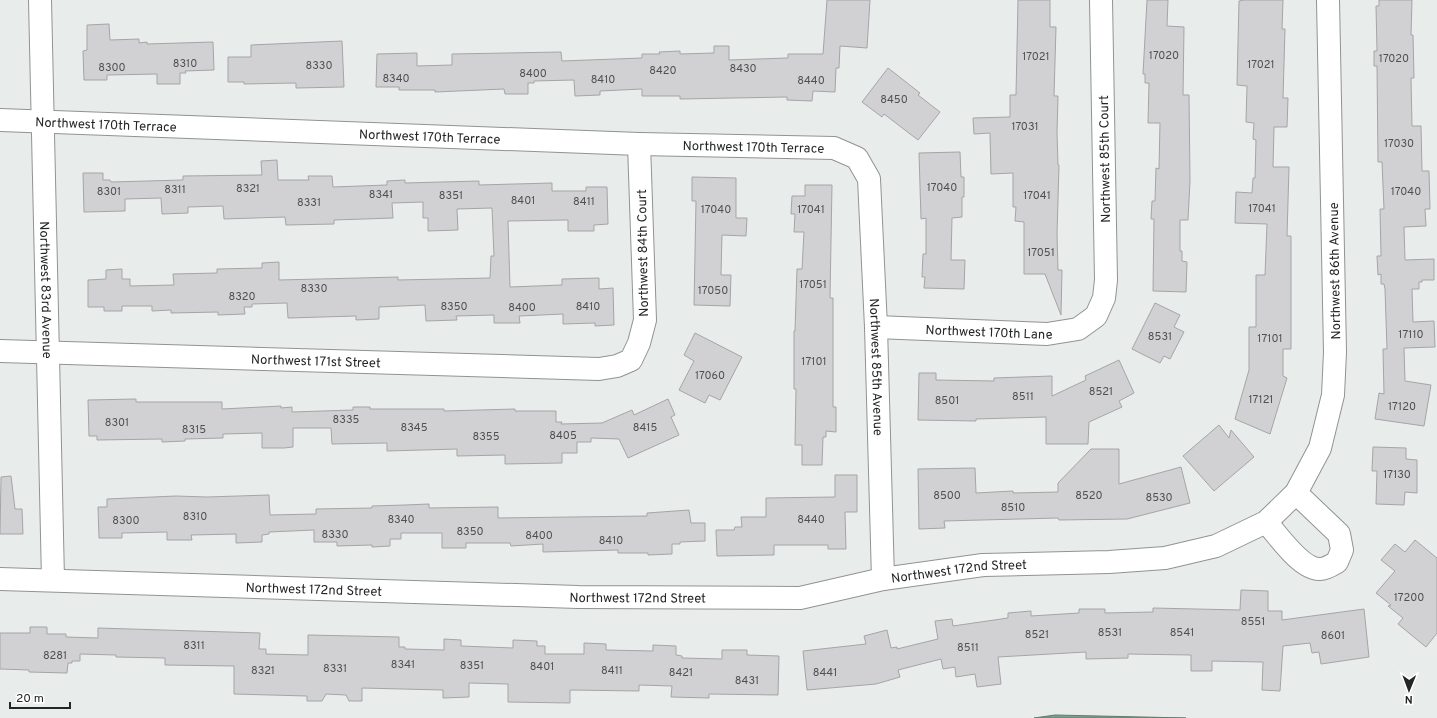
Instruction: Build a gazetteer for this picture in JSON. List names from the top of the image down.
{
  "streets": {
    "street": [
      "Northwest 170th Terrace",
      "Northwest 85th Court",
      "Northwest 84th Court",
      "Northwest 86th Avenue",
      "Northwest 83rd Avenue",
      "Northwest 170th Lane",
      "Northwest 171st Street",
      "Northwest 85th Avenue",
      "Northwest 172nd Street"
    ]
  },
  "crossings": [
    ["Northwest 170th Terrace", "Northwest 84th Court"],
    ["Northwest 170th Terrace", "Northwest 83rd Avenue"],
    ["Northwest 170th Terrace", "Northwest 85th Avenue"],
    ["Northwest 85th Court", "Northwest 170th Lane"],
    ["Northwest 84th Court", "Northwest 171st Street"],
    ["Northwest 86th Avenue", "Northwest 172nd Street"],
    ["Northwest 83rd Avenue", "Northwest 171st Street"],
    ["Northwest 83rd Avenue", "Northwest 172nd Street"],
    ["Northwest 170th Lane", "Northwest 85th Avenue"],
    ["Northwest 85th Avenue", "Northwest 172nd Street"]
  ],
  "house_numbers": [
    "17020",
    "17021",
    "17020",
    "8310",
    "17021",
    "8330",
    "8300",
    "8430",
    "8420",
    "8400",
    "8340",
    "8410",
    "8440",
    "8450",
    "17031",
    "17030",
    "17040",
    "8321",
    "8311",
    "8301",
    "17040",
    "8341",
    "8351",
    "17041",
    "8401",
    "8411",
    "8331",
    "17041",
    "17040",
    "17041",
    "17051",
    "17051",
    "8330",
    "17050",
    "8320",
    "8350",
    "8410",
    "8400",
    "17110",
    "8531",
    "17101",
    "17101",
    "17060",
    "8521",
    "8511",
    "17121",
    "8501",
    "17120",
    "8335",
    "8301",
    "8345",
    "8415",
    "8315",
    "8405",
    "8355",
    "17130",
    "8500",
    "8520",
    "8530",
    "8510",
    "8310",
    "8340",
    "8440",
    "8300",
    "8350",
    "8330",
    "8400",
    "8410",
    "17200",
    "8551",
    "8531",
    "8541",
    "8521",
    "8601",
    "8311",
    "8511",
    "8281",
    "8341",
    "8351",
    "8401",
    "8331",
    "8321",
    "8411",
    "8421",
    "8441",
    "8431"
  ],
  "scale_bar": "20 m",
  "north": "bottom"
}
